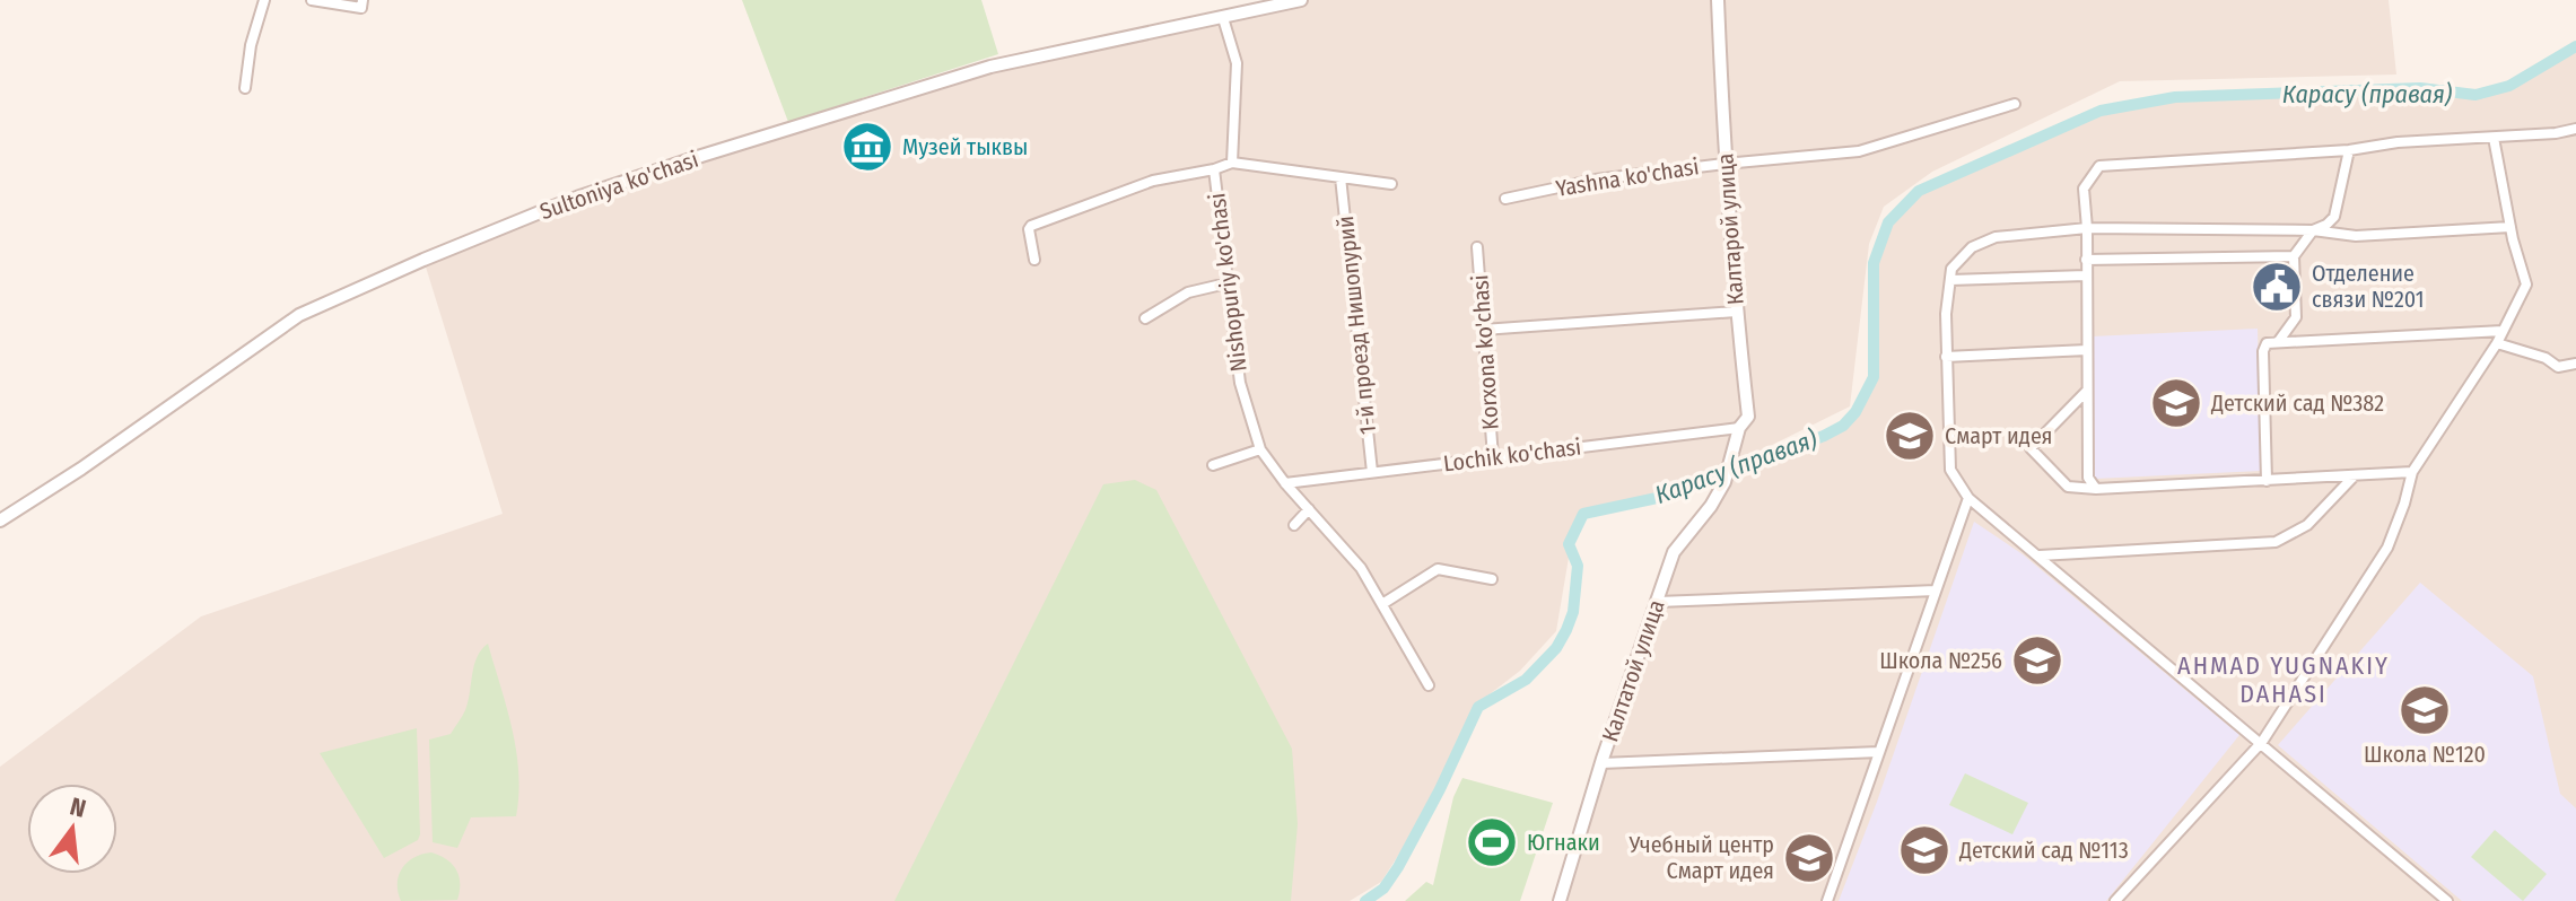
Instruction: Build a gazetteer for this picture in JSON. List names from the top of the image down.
{
  "streets": {
    "street": [
      "Yashna ko'chasi",
      "Sultoniya ko'chasi",
      "Калтарой улица",
      "Nishopuriy ko'chasi",
      "1-й проезд Нишопурий",
      "Korxona ko'chasi",
      "Lochik ko'chasi",
      "Калтатой улица"
    ]
  },
  "crossings": [
    ["Yashna ko'chasi", "Калтарой улица"],
    ["Sultoniya ko'chasi", "Nishopuriy ko'chasi"],
    ["Калтарой улица", "Lochik ko'chasi"],
    ["Калтарой улица", "Калтатой улица"],
    ["Nishopuriy ko'chasi", "Lochik ko'chasi"],
    ["1-й проезд Нишопурий", "Lochik ko'chasi"],
    ["Korxona ko'chasi", "Lochik ko'chasi"]
  ],
  "districts": ["AHMAD YUGNAKIY DAHASI"],
  "water": ["Карасу (правая)"],
  "places": {
    "museum": ["Музей тыквы"],
    "public building": ["Отделение связи №201"],
    "school or university": [
      "Детский сад №382",
      "Смарт идея",
      "Школа №256",
      "Школа №120",
      "Детский сад №113",
      "Учебный центр Смарт идея"
    ],
    "sports": ["Югнаки"]
  },
  "north": "top"
}
